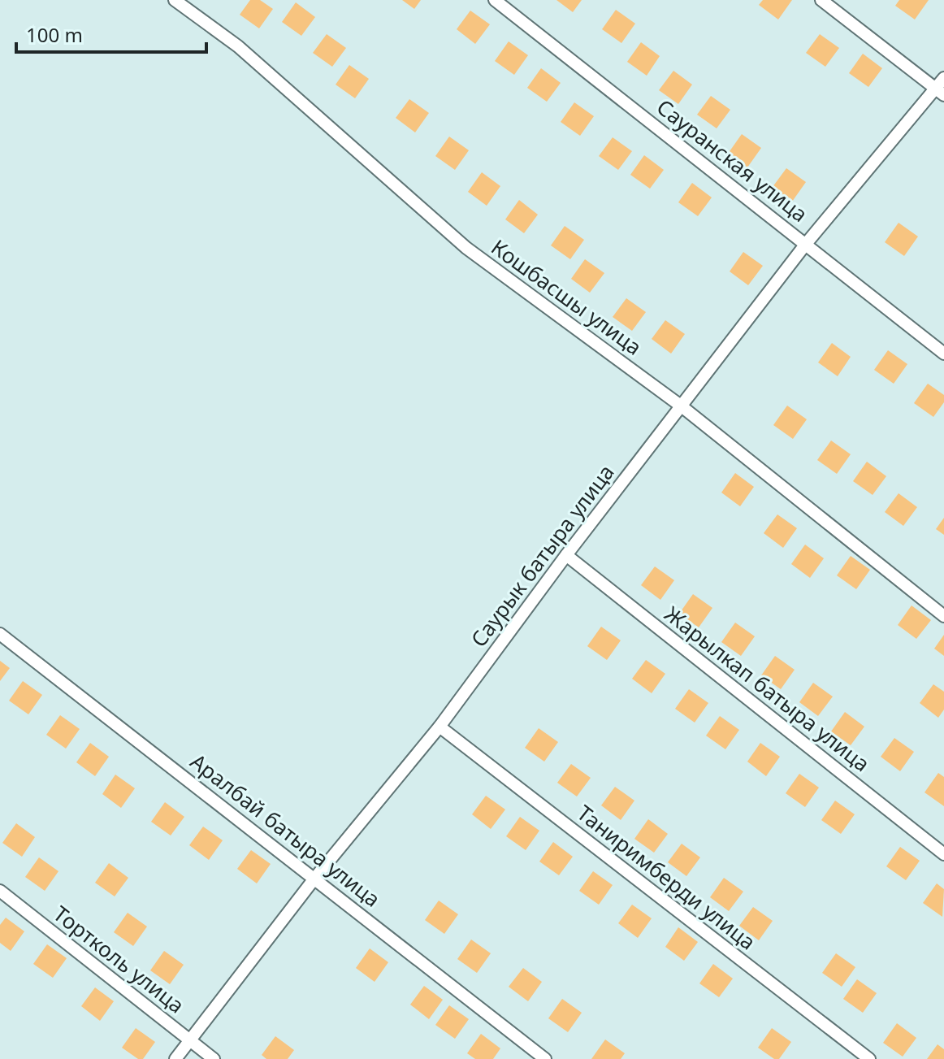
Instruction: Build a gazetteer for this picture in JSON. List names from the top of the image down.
{
  "streets": {
    "street": [
      "Сауранская улица",
      "Кошбасшы улица",
      "Саурык батыра улица",
      "Жарылкап батыра улица",
      "Аралбай батыра улица",
      "Таниримберди улица",
      "Тортколь улица"
    ]
  },
  "crossings": [
    ["Сауранская улица", "Саурык батыра улица"],
    ["Кошбасшы улица", "Саурык батыра улица"],
    ["Саурык батыра улица", "Жарылкап батыра улица"],
    ["Саурык батыра улица", "Аралбай батыра улица"],
    ["Саурык батыра улица", "Таниримберди улица"],
    ["Саурык батыра улица", "Тортколь улица"]
  ],
  "scale_bar": "100 m"
}
